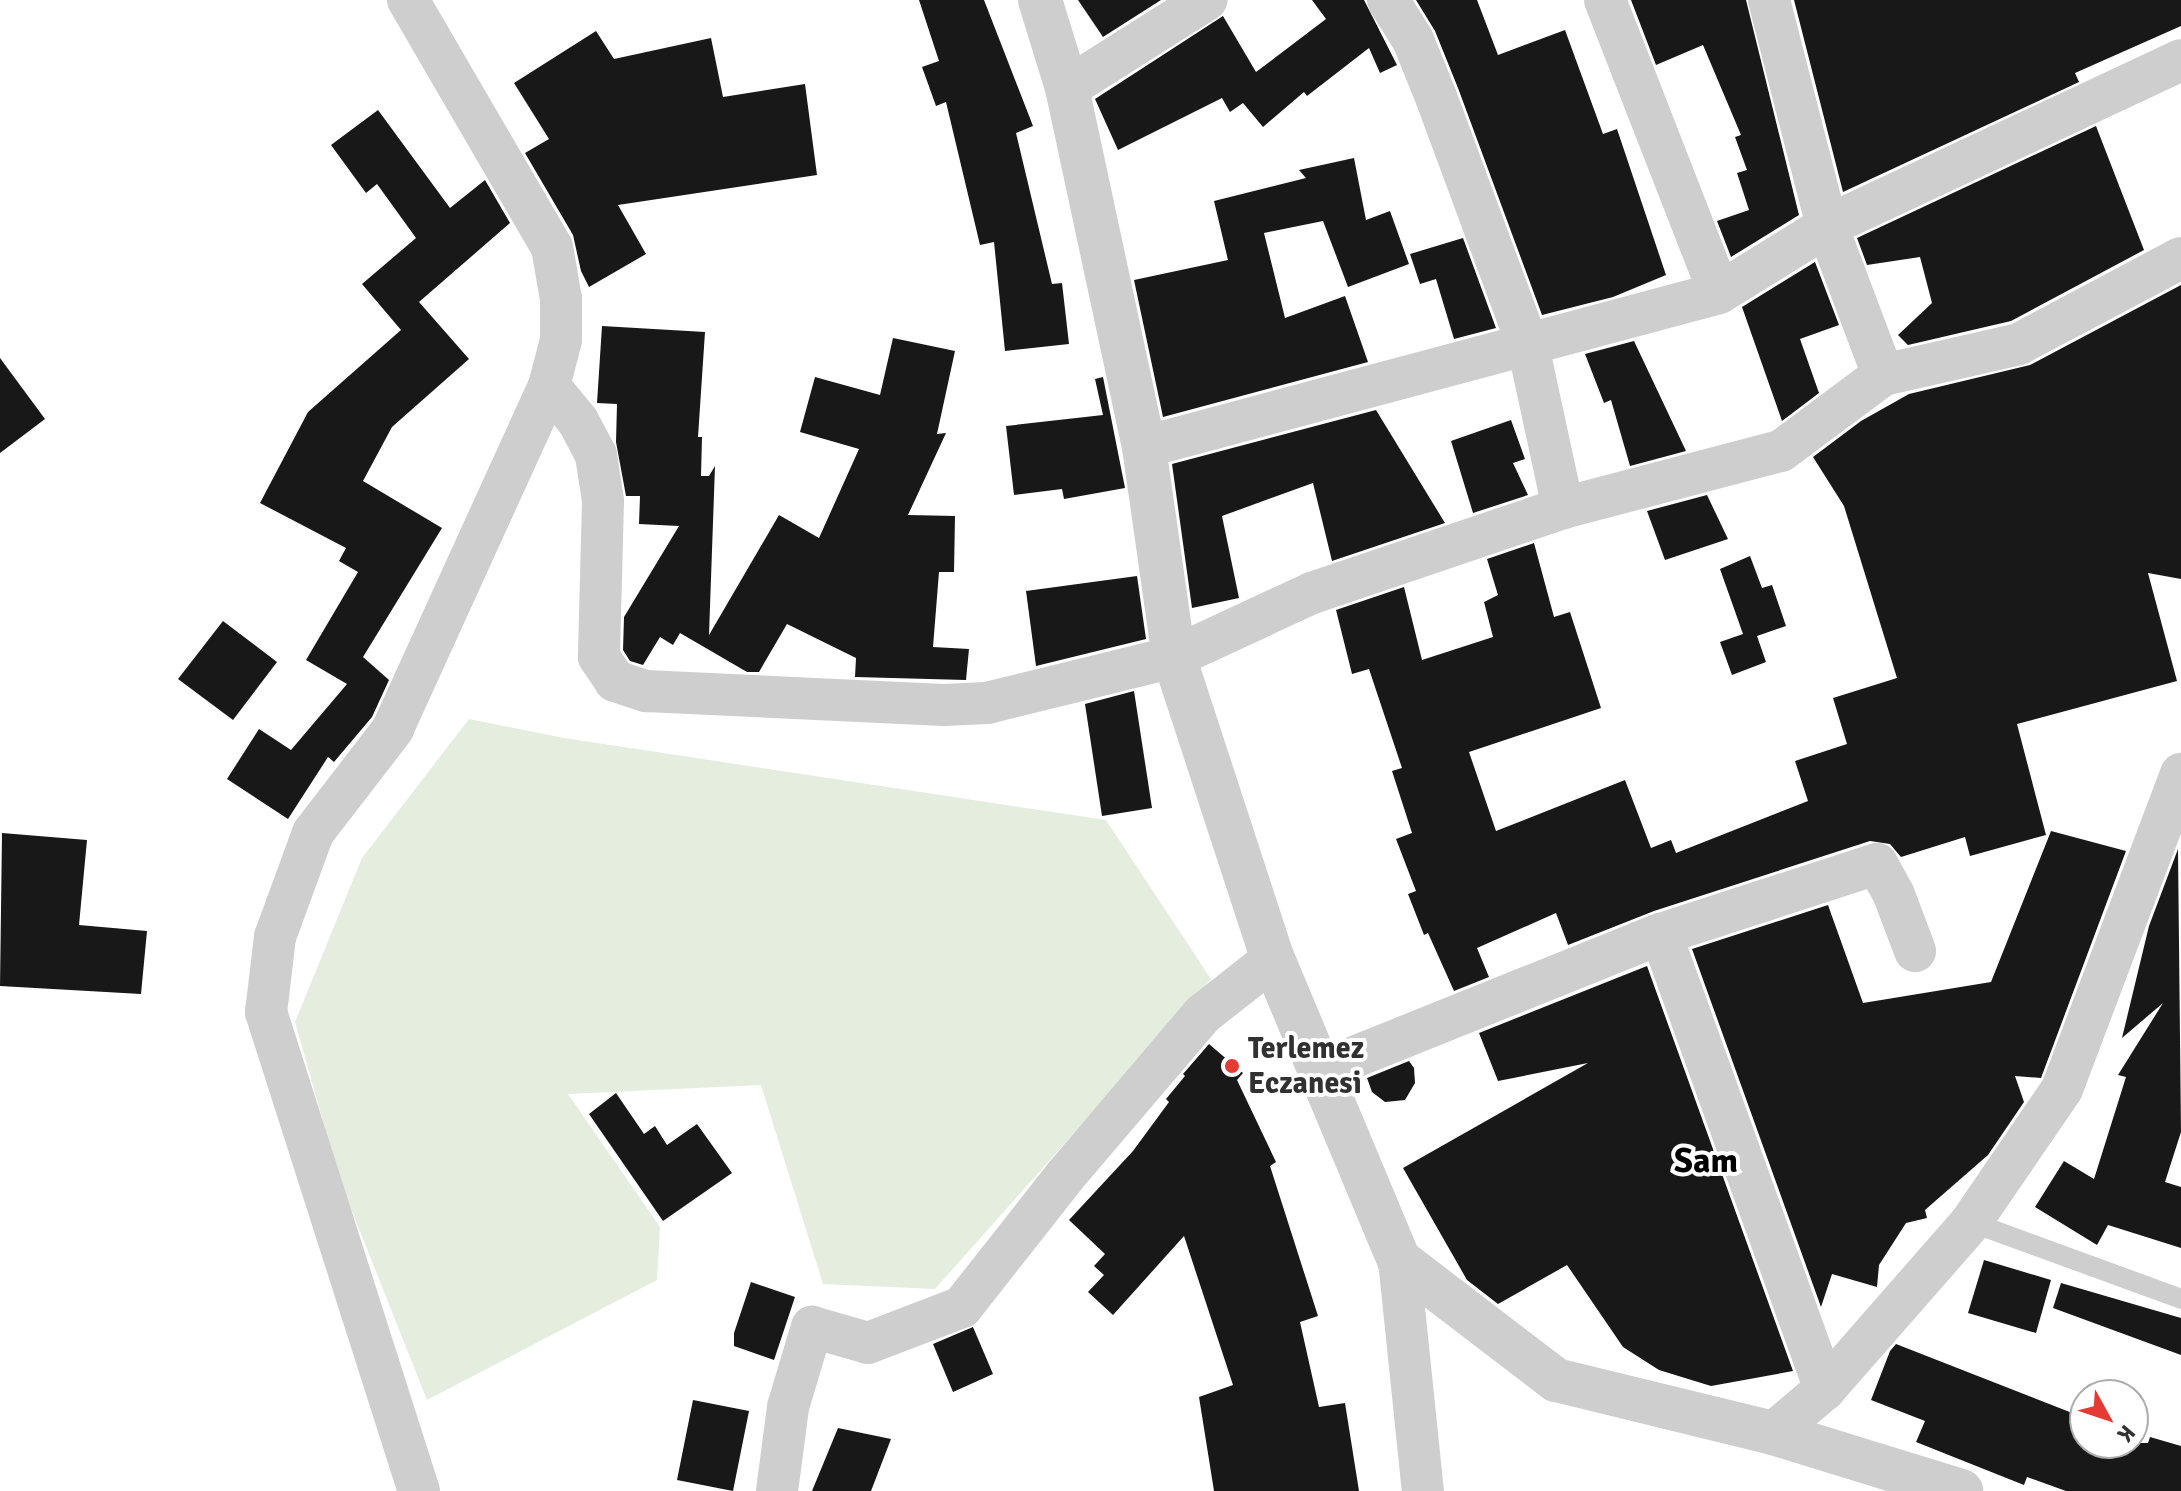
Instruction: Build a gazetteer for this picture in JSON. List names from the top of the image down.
{
  "districts": ["Sam"],
  "places": ["Terlemez Eczanesi"],
  "north": "bottom right"
}
